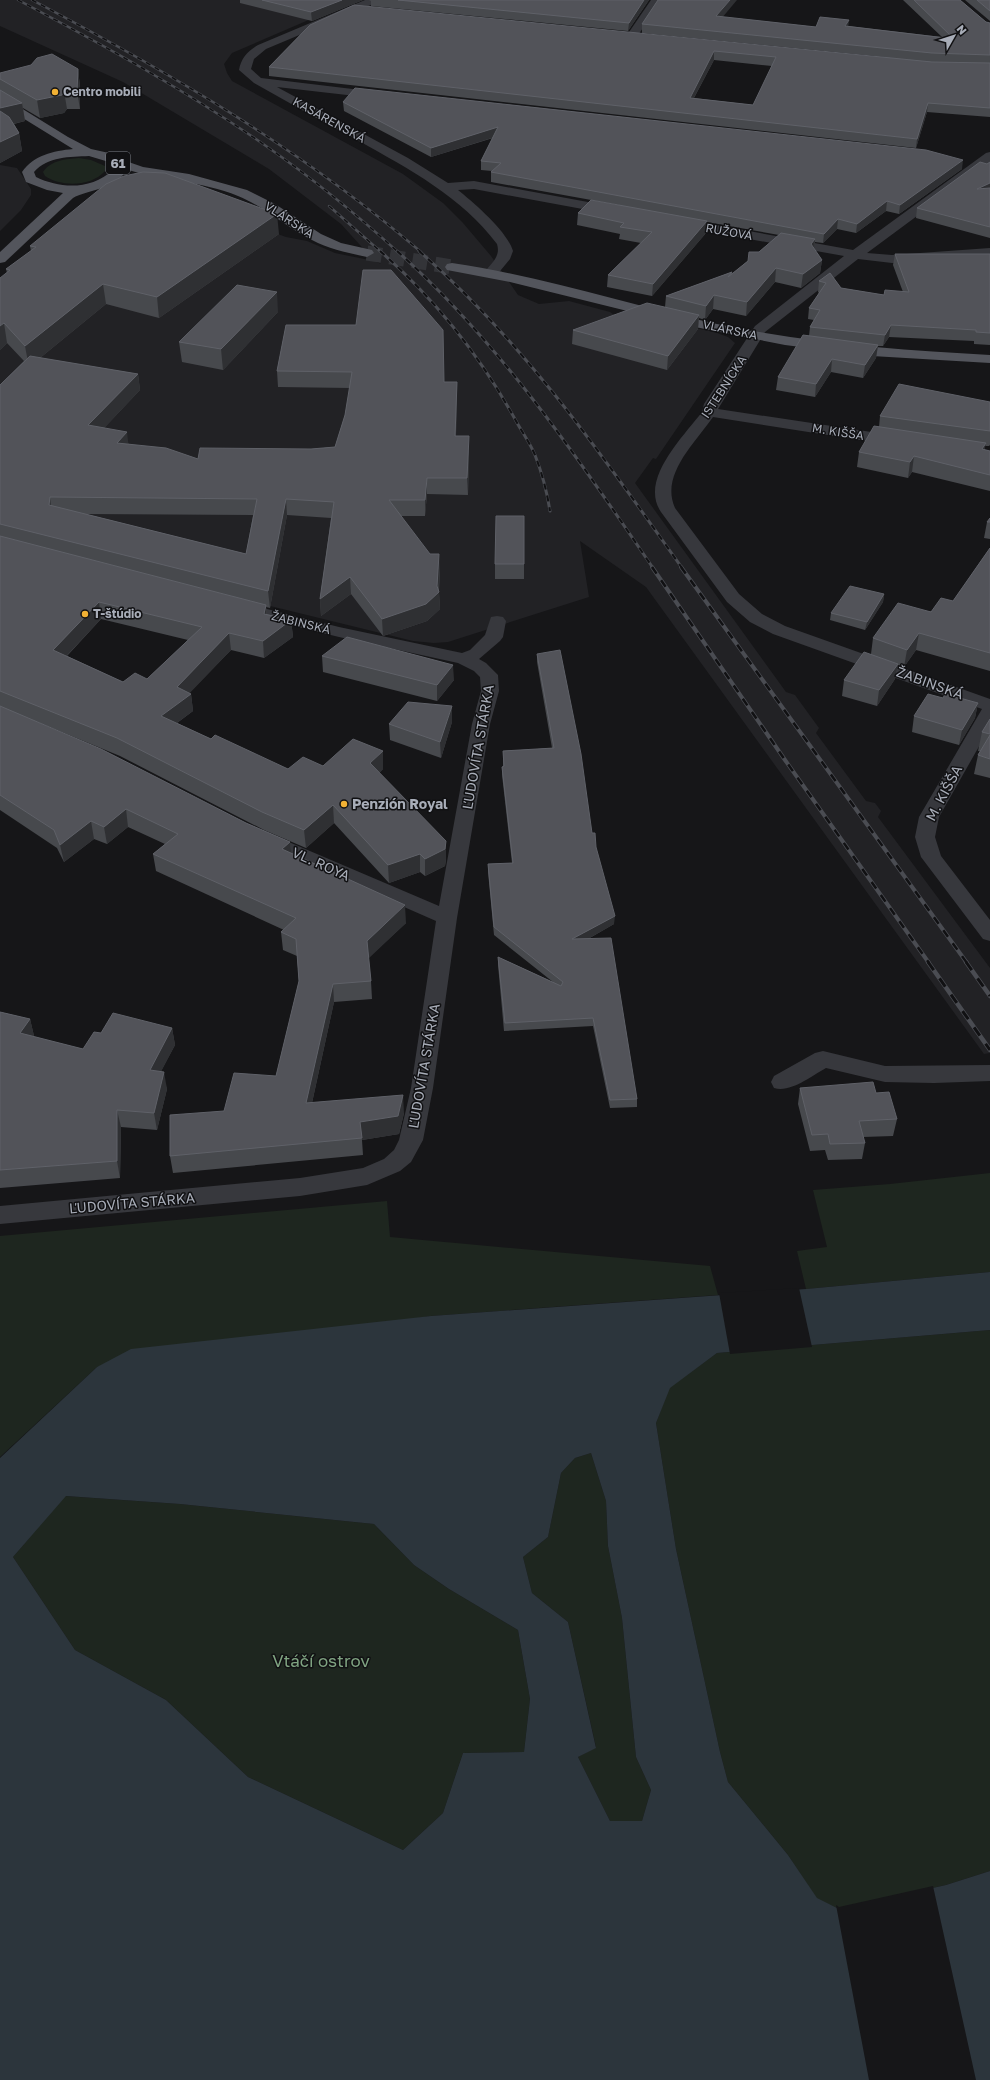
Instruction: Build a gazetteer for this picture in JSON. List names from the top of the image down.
{
  "streets": {
    "main road": ["61", "VLÁRSKA"],
    "street": [
      "KASÁRENSKÁ",
      "RUŽOVÁ",
      "ISTEBNÍCKA",
      "M. KIŠŠA",
      "ŽABINSKÁ",
      "ĽUDOVÍTA STÁRKA",
      "VL. ROYA"
    ]
  },
  "crossings": [
    ["KASÁRENSKÁ", "VLÁRSKA"],
    ["61", "VLÁRSKA"],
    ["VLÁRSKA", "ISTEBNÍCKA"],
    ["RUŽOVÁ", "ISTEBNÍCKA"],
    ["ISTEBNÍCKA", "M. KIŠŠA"],
    ["ISTEBNÍCKA", "ŽABINSKÁ"],
    ["ŽABINSKÁ", "ĽUDOVÍTA STÁRKA"],
    ["ĽUDOVÍTA STÁRKA", "VL. ROYA"]
  ],
  "parks": ["Vtáčí ostrov"],
  "places": ["Centro mobili", "T-štúdio", "Penzión Royal"],
  "north": "top right"
}
